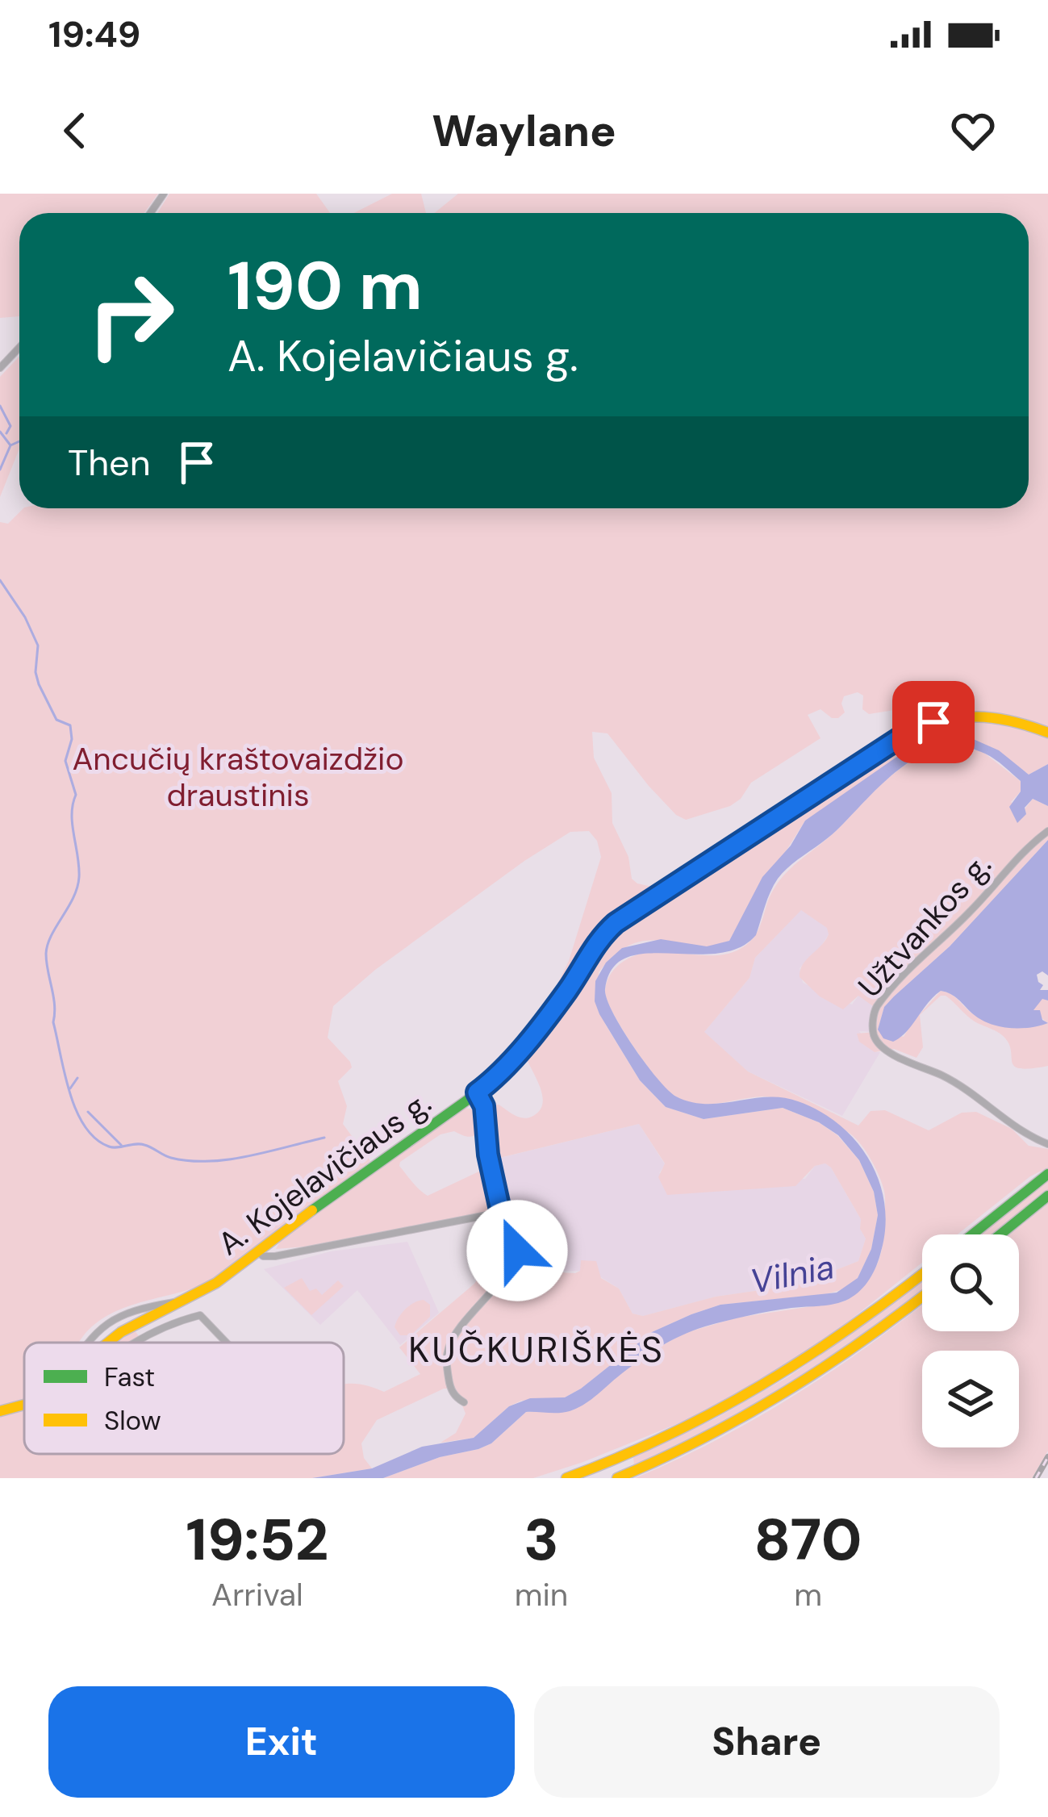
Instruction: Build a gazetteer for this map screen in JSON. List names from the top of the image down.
{
  "streets": {
    "street": ["Užtvankos g.", "A. Kojelavičiaus g."]
  },
  "districts": ["KUČKURIŠKĖS"],
  "water": ["Vilnia"],
  "parks": ["Ancučių kraštovaizdžio draustinis"],
  "legend": ["Fast", "Slow"],
  "page": {
    "status": "19:49",
    "header": "Waylane",
    "turn": ["190 m", "A. Kojelavičiaus g."],
    "then": "Then",
    "eta": [
      "19:52",
      "Arrival",
      "3",
      "min",
      "870",
      "m"
    ],
    "buttons": ["Exit", "Share"]
  }
}
